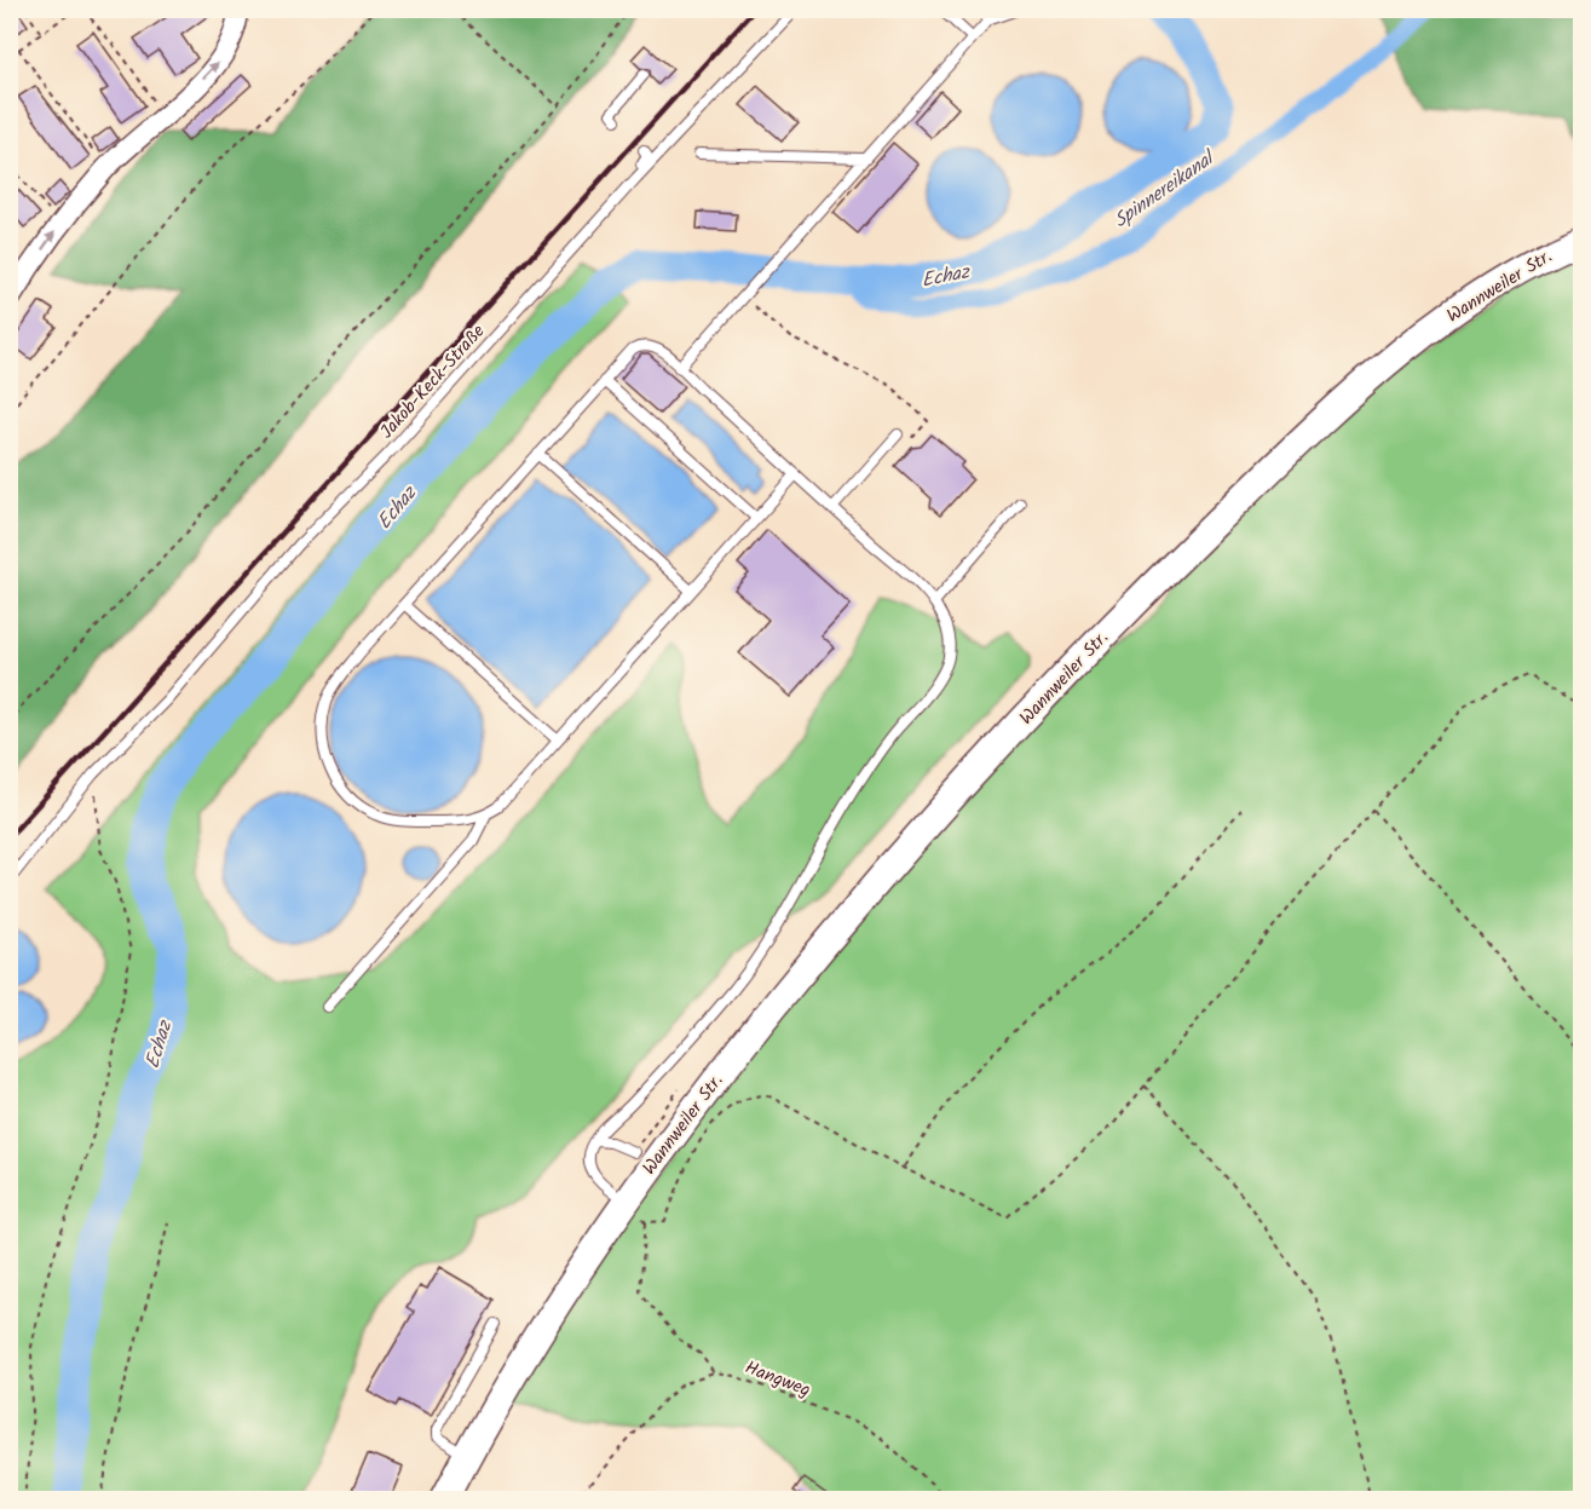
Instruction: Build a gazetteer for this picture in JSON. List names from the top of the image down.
{
  "streets": {
    "main road": ["Wannweiler Str."],
    "lane": ["Jakob-Keck-Straße"],
    "path": ["Hangweg"]
  },
  "water": ["Spinnereikanal", "Echaz"]
}
